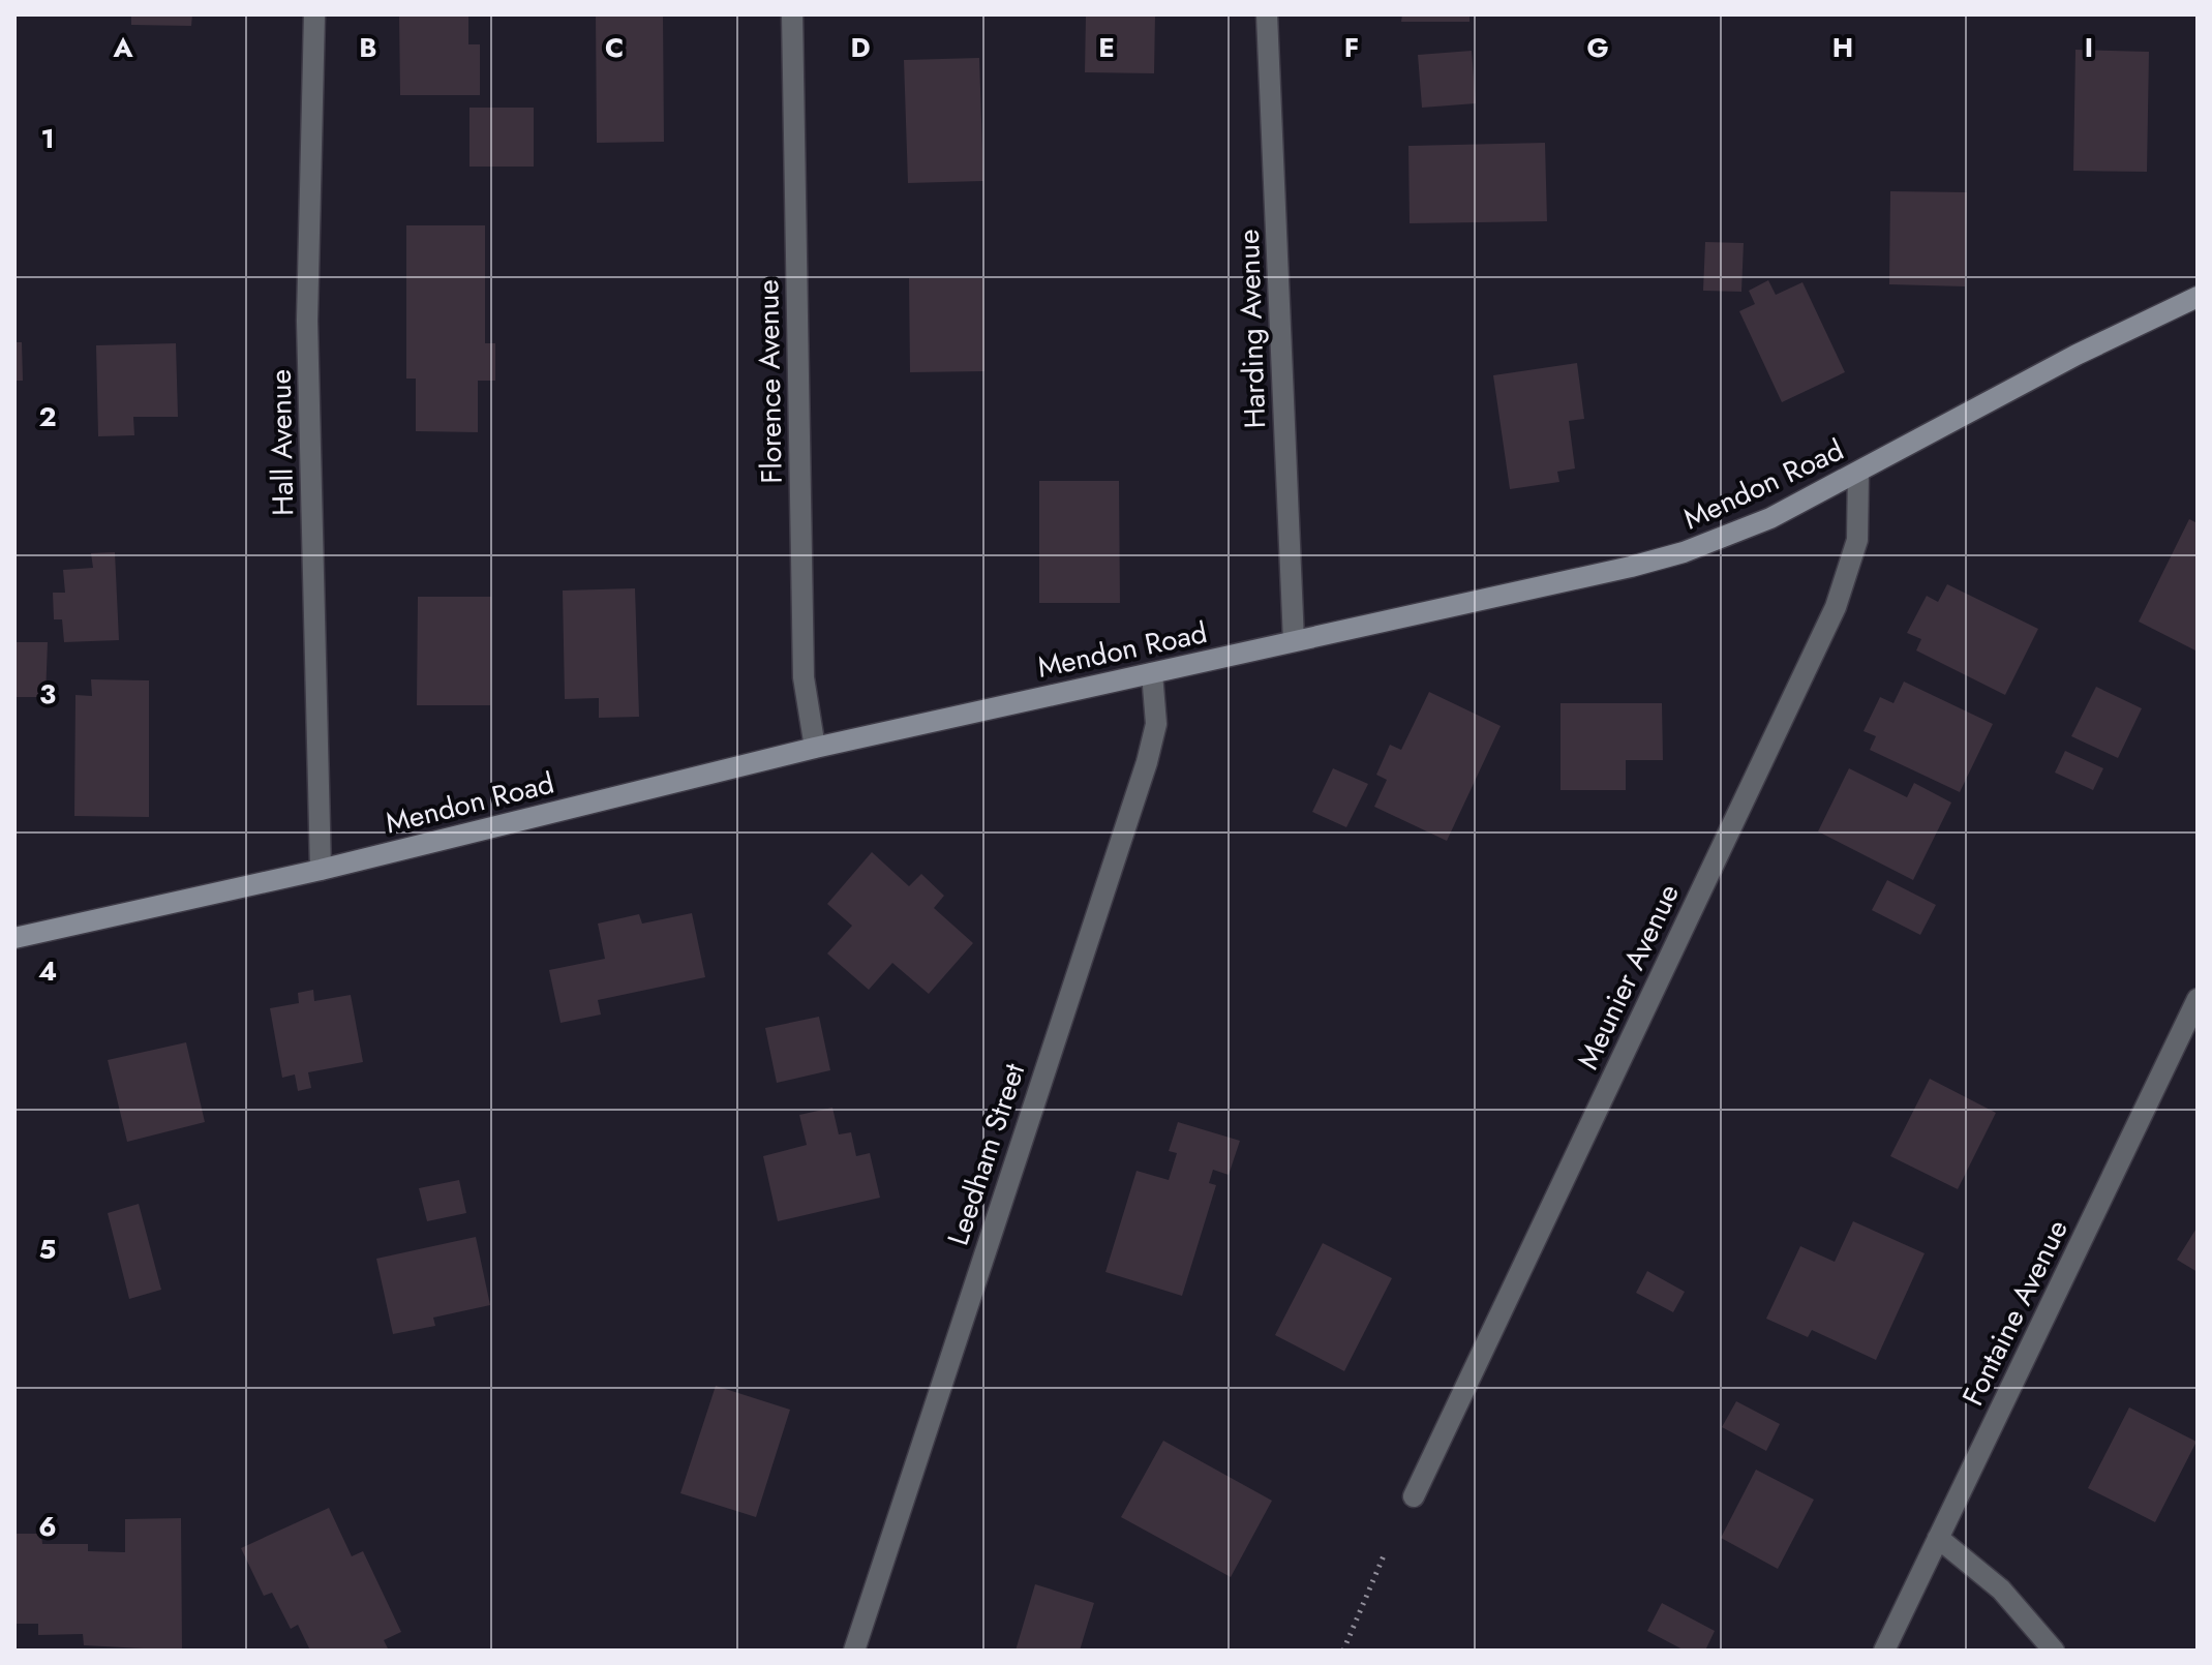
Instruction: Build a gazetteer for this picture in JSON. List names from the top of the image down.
{
  "streets": {
    "street": [
      "Harding Avenue",
      "Florence Avenue",
      "Hall Avenue",
      "Mendon Road",
      "Meunier Avenue",
      "Leedham Street",
      "Fontaine Avenue"
    ]
  },
  "crossings": [
    ["Harding Avenue", "Mendon Road"],
    ["Florence Avenue", "Mendon Road"],
    ["Hall Avenue", "Mendon Road"],
    ["Mendon Road", "Meunier Avenue"],
    ["Mendon Road", "Leedham Street"]
  ],
  "grid": {
    "columns": [
      "A",
      "B",
      "C",
      "D",
      "E",
      "F",
      "G",
      "H",
      "I"
    ],
    "rows": [
      "1",
      "2",
      "3",
      "4",
      "5",
      "6"
    ]
  }
}
